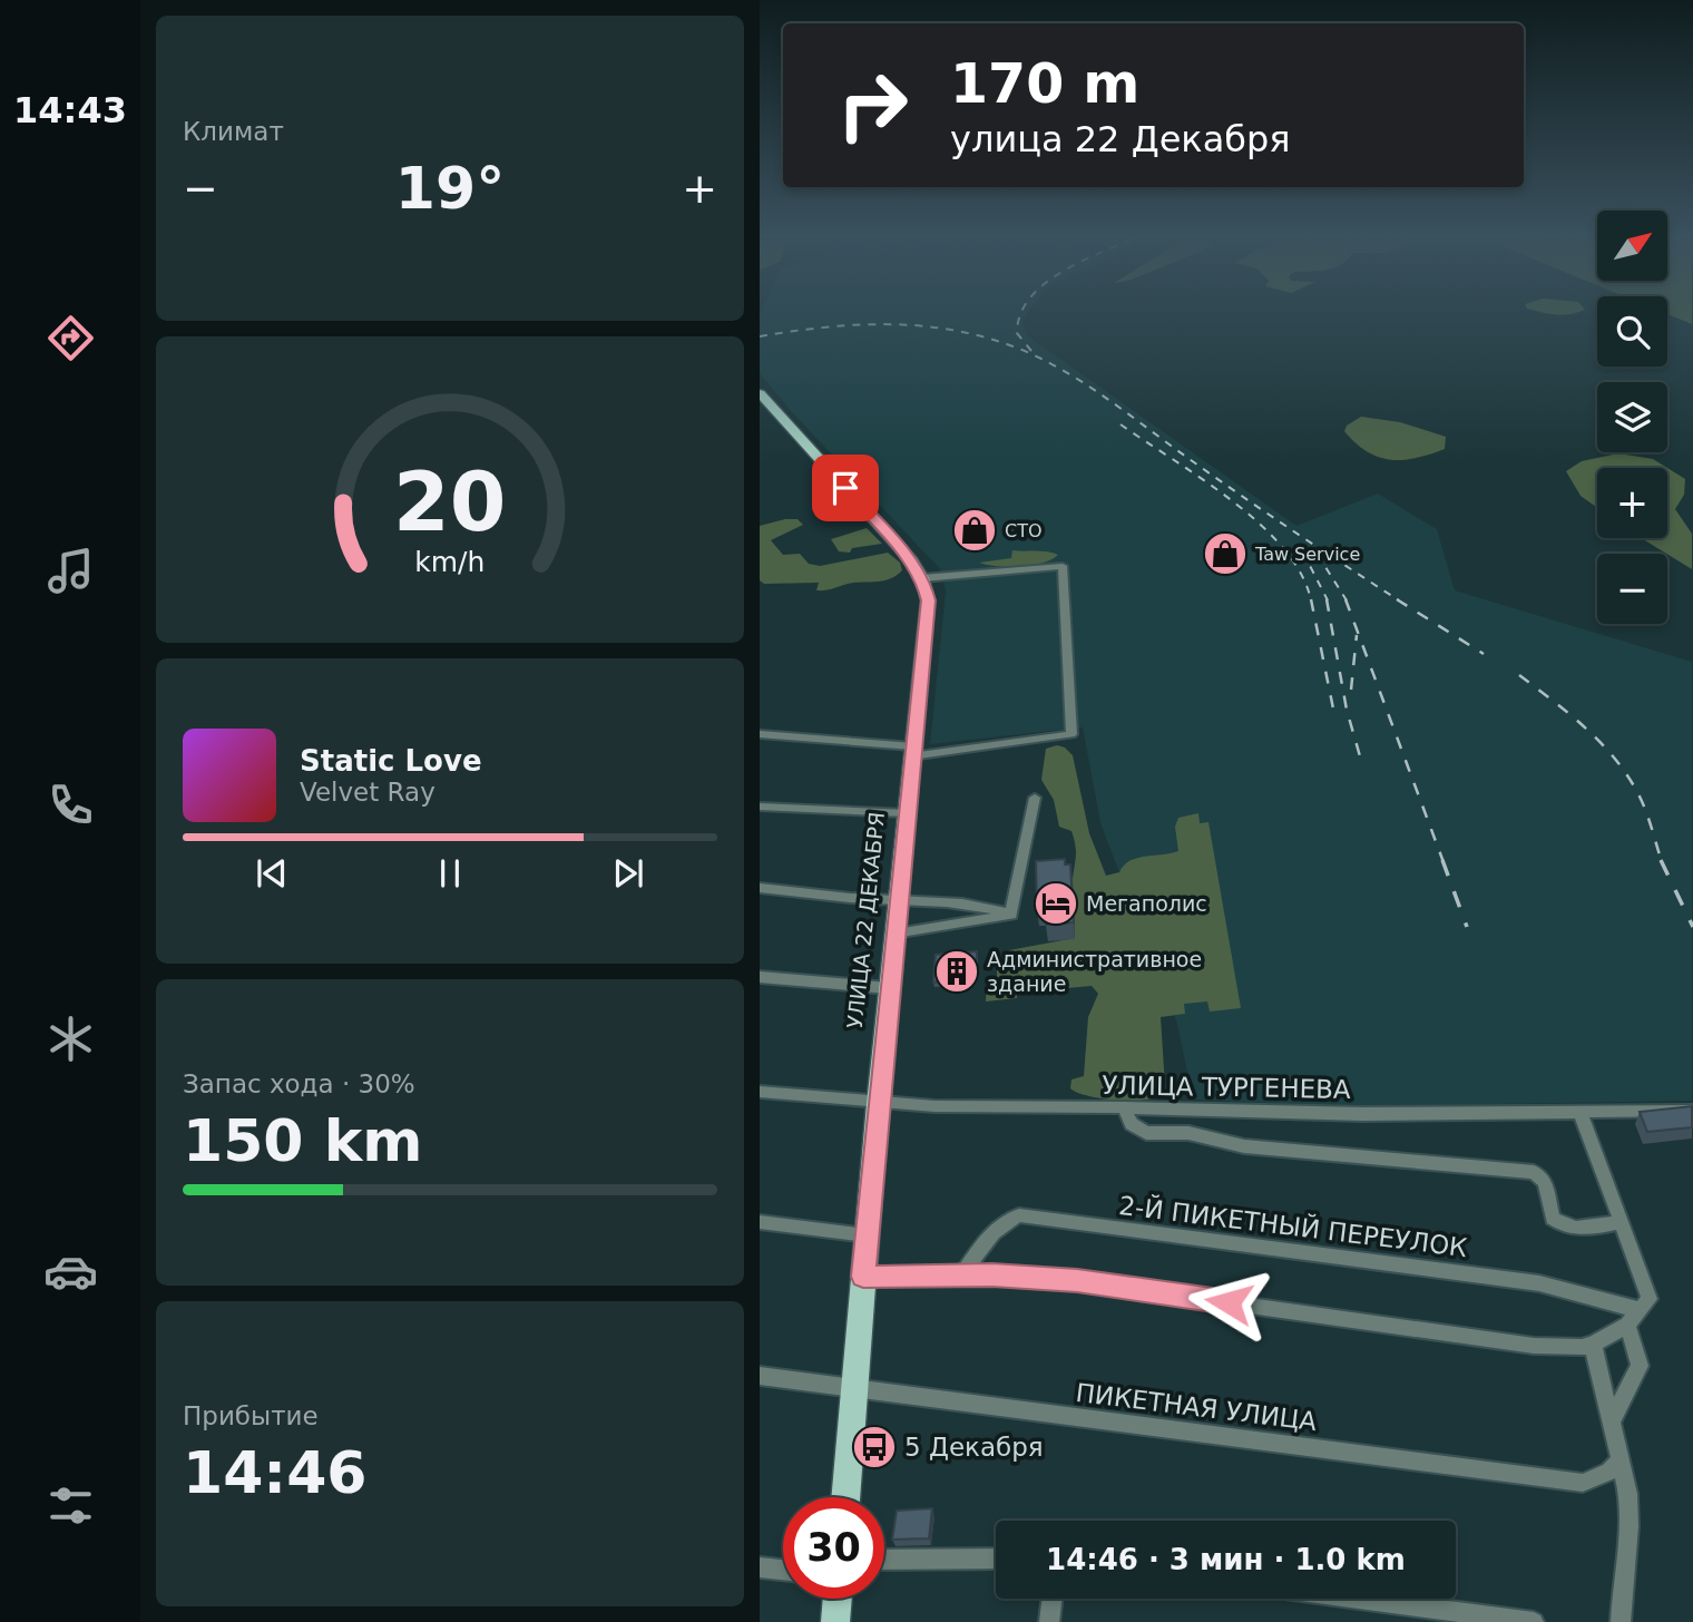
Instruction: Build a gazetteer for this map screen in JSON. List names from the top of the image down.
{
  "streets": {
    "main road": ["УЛИЦА 22 ДЕКАБРЯ"],
    "street": ["УЛИЦА ТУРГЕНЕВА", "2-Й ПИКЕТНЫЙ ПЕРЕУЛОК", "ПИКЕТНАЯ УЛИЦА"]
  },
  "crossings": [
    ["УЛИЦА 22 ДЕКАБРЯ", "УЛИЦА ТУРГЕНЕВА"],
    ["УЛИЦА 22 ДЕКАБРЯ", "ПИКЕТНАЯ УЛИЦА"]
  ],
  "places": {
    "shop": ["СТО", "Taw Service"],
    "hotel": ["Мегаполис"],
    "building": ["Административное здание"],
    "bus stop": ["5 Декабря"]
  },
  "north": "top right",
  "page": {
    "tabs": "14:43",
    "tile": [
      "Климат",
      ["Запас хода · 30%", "150 km"],
      ["Прибытие", "14:46"]
    ],
    "turn": ["170 m", "улица 22 Декабря"],
    "heat": ["−", "19°", "+"],
    "map_buttons": ["+", "−"],
    "song": ["Static Love", "Velvet Ray"],
    "limit": "30",
    "trip": "14:46 · 3 мин · 1.0 km",
    "gauge": ["20", "km/h"]
  }
}
